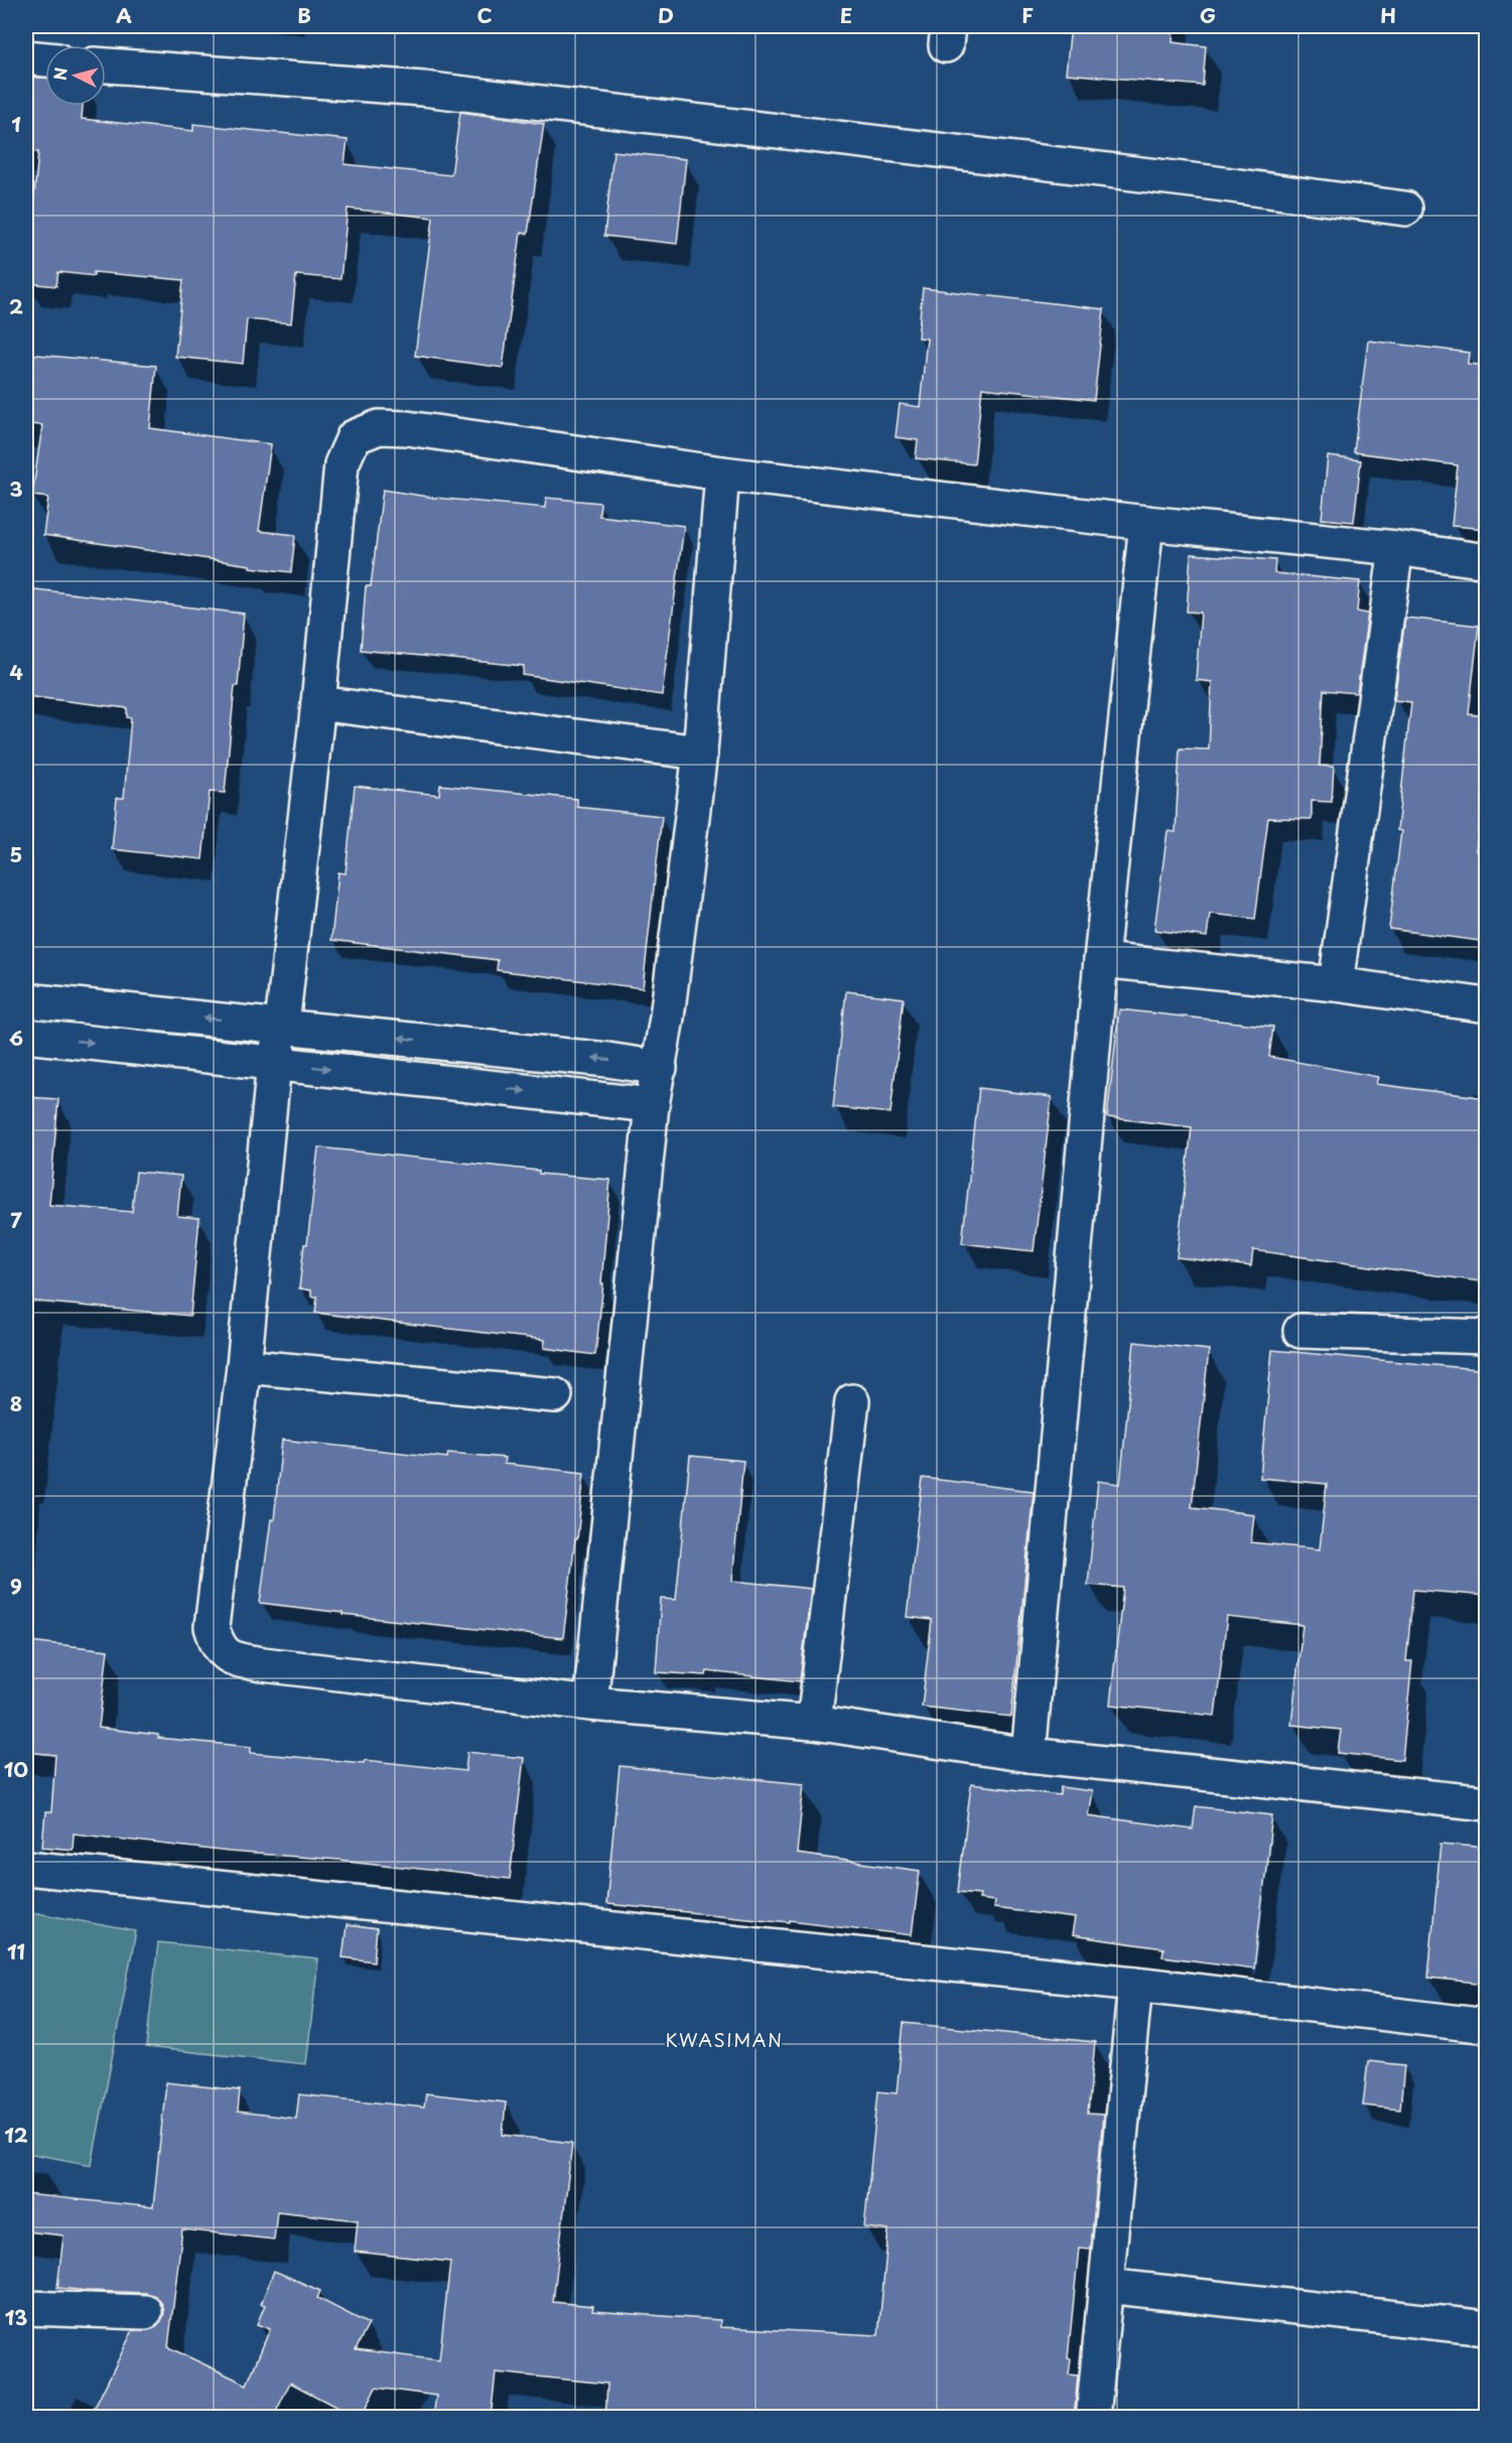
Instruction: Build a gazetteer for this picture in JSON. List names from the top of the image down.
{
  "districts": ["KWASIMAN"],
  "north": "left",
  "grid": {
    "columns": [
      "A",
      "B",
      "C",
      "D",
      "E",
      "F",
      "G",
      "H"
    ],
    "rows": [
      "1",
      "2",
      "3",
      "4",
      "5",
      "6",
      "7",
      "8",
      "9",
      "10",
      "11",
      "12",
      "13"
    ]
  }
}
